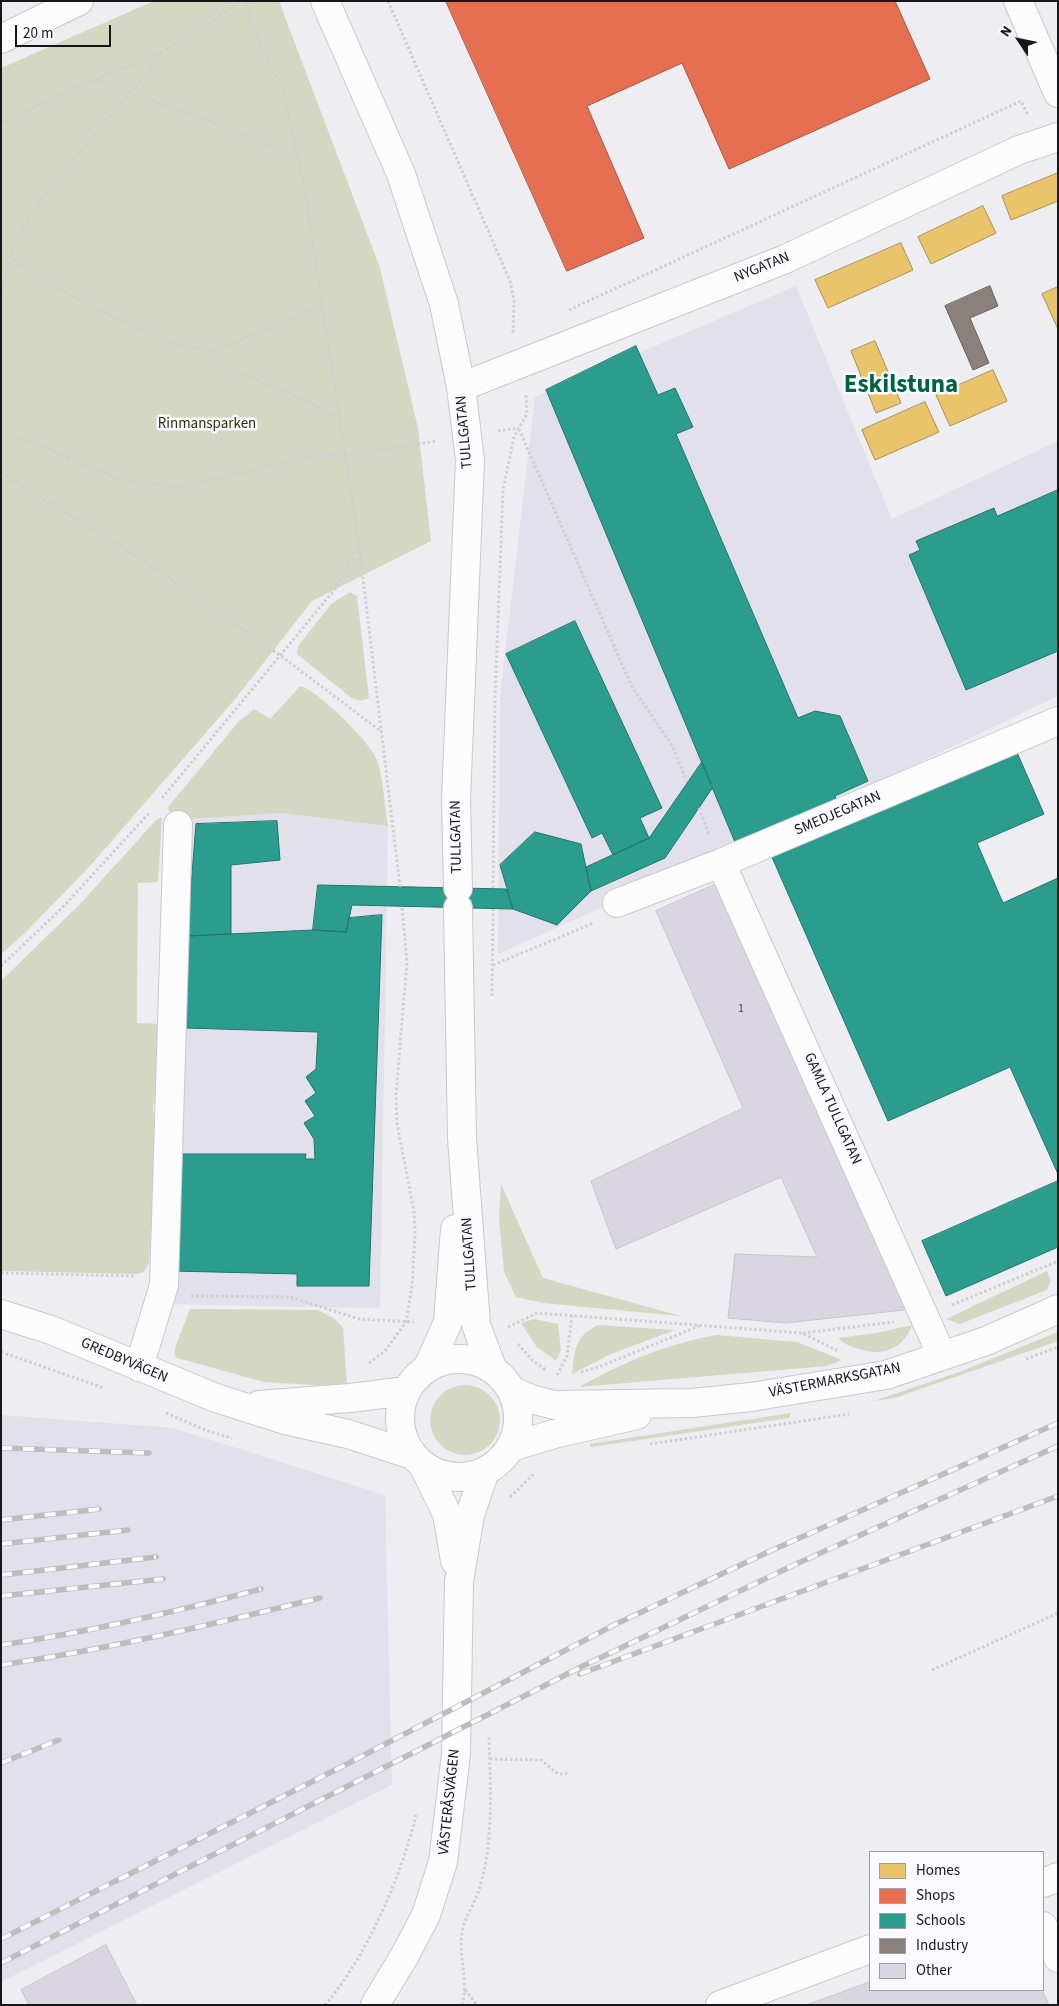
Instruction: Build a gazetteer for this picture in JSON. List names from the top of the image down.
{
  "streets": {
    "street": [
      "NYGATAN",
      "TULLGATAN",
      "SMEDJEGATAN",
      "GAMLA TULLGATAN",
      "GREDBYVÄGEN",
      "VÄSTERMARKSGATAN",
      "VÄSTERÅSVÄGEN"
    ]
  },
  "crossings": [
    ["NYGATAN", "TULLGATAN"],
    ["TULLGATAN", "GREDBYVÄGEN"],
    ["TULLGATAN", "VÄSTERMARKSGATAN"],
    ["TULLGATAN", "VÄSTERÅSVÄGEN"],
    ["SMEDJEGATAN", "GAMLA TULLGATAN"],
    ["GAMLA TULLGATAN", "VÄSTERMARKSGATAN"],
    ["GREDBYVÄGEN", "VÄSTERMARKSGATAN"],
    ["GREDBYVÄGEN", "VÄSTERÅSVÄGEN"],
    ["VÄSTERMARKSGATAN", "VÄSTERÅSVÄGEN"]
  ],
  "districts": ["Eskilstuna"],
  "parks": ["Rinmansparken"],
  "house_numbers": ["1"],
  "legend": [
    "Homes",
    "Shops",
    "Schools",
    "Industry",
    "Other"
  ],
  "scale_bar": "20 m",
  "north": "top left"
}
